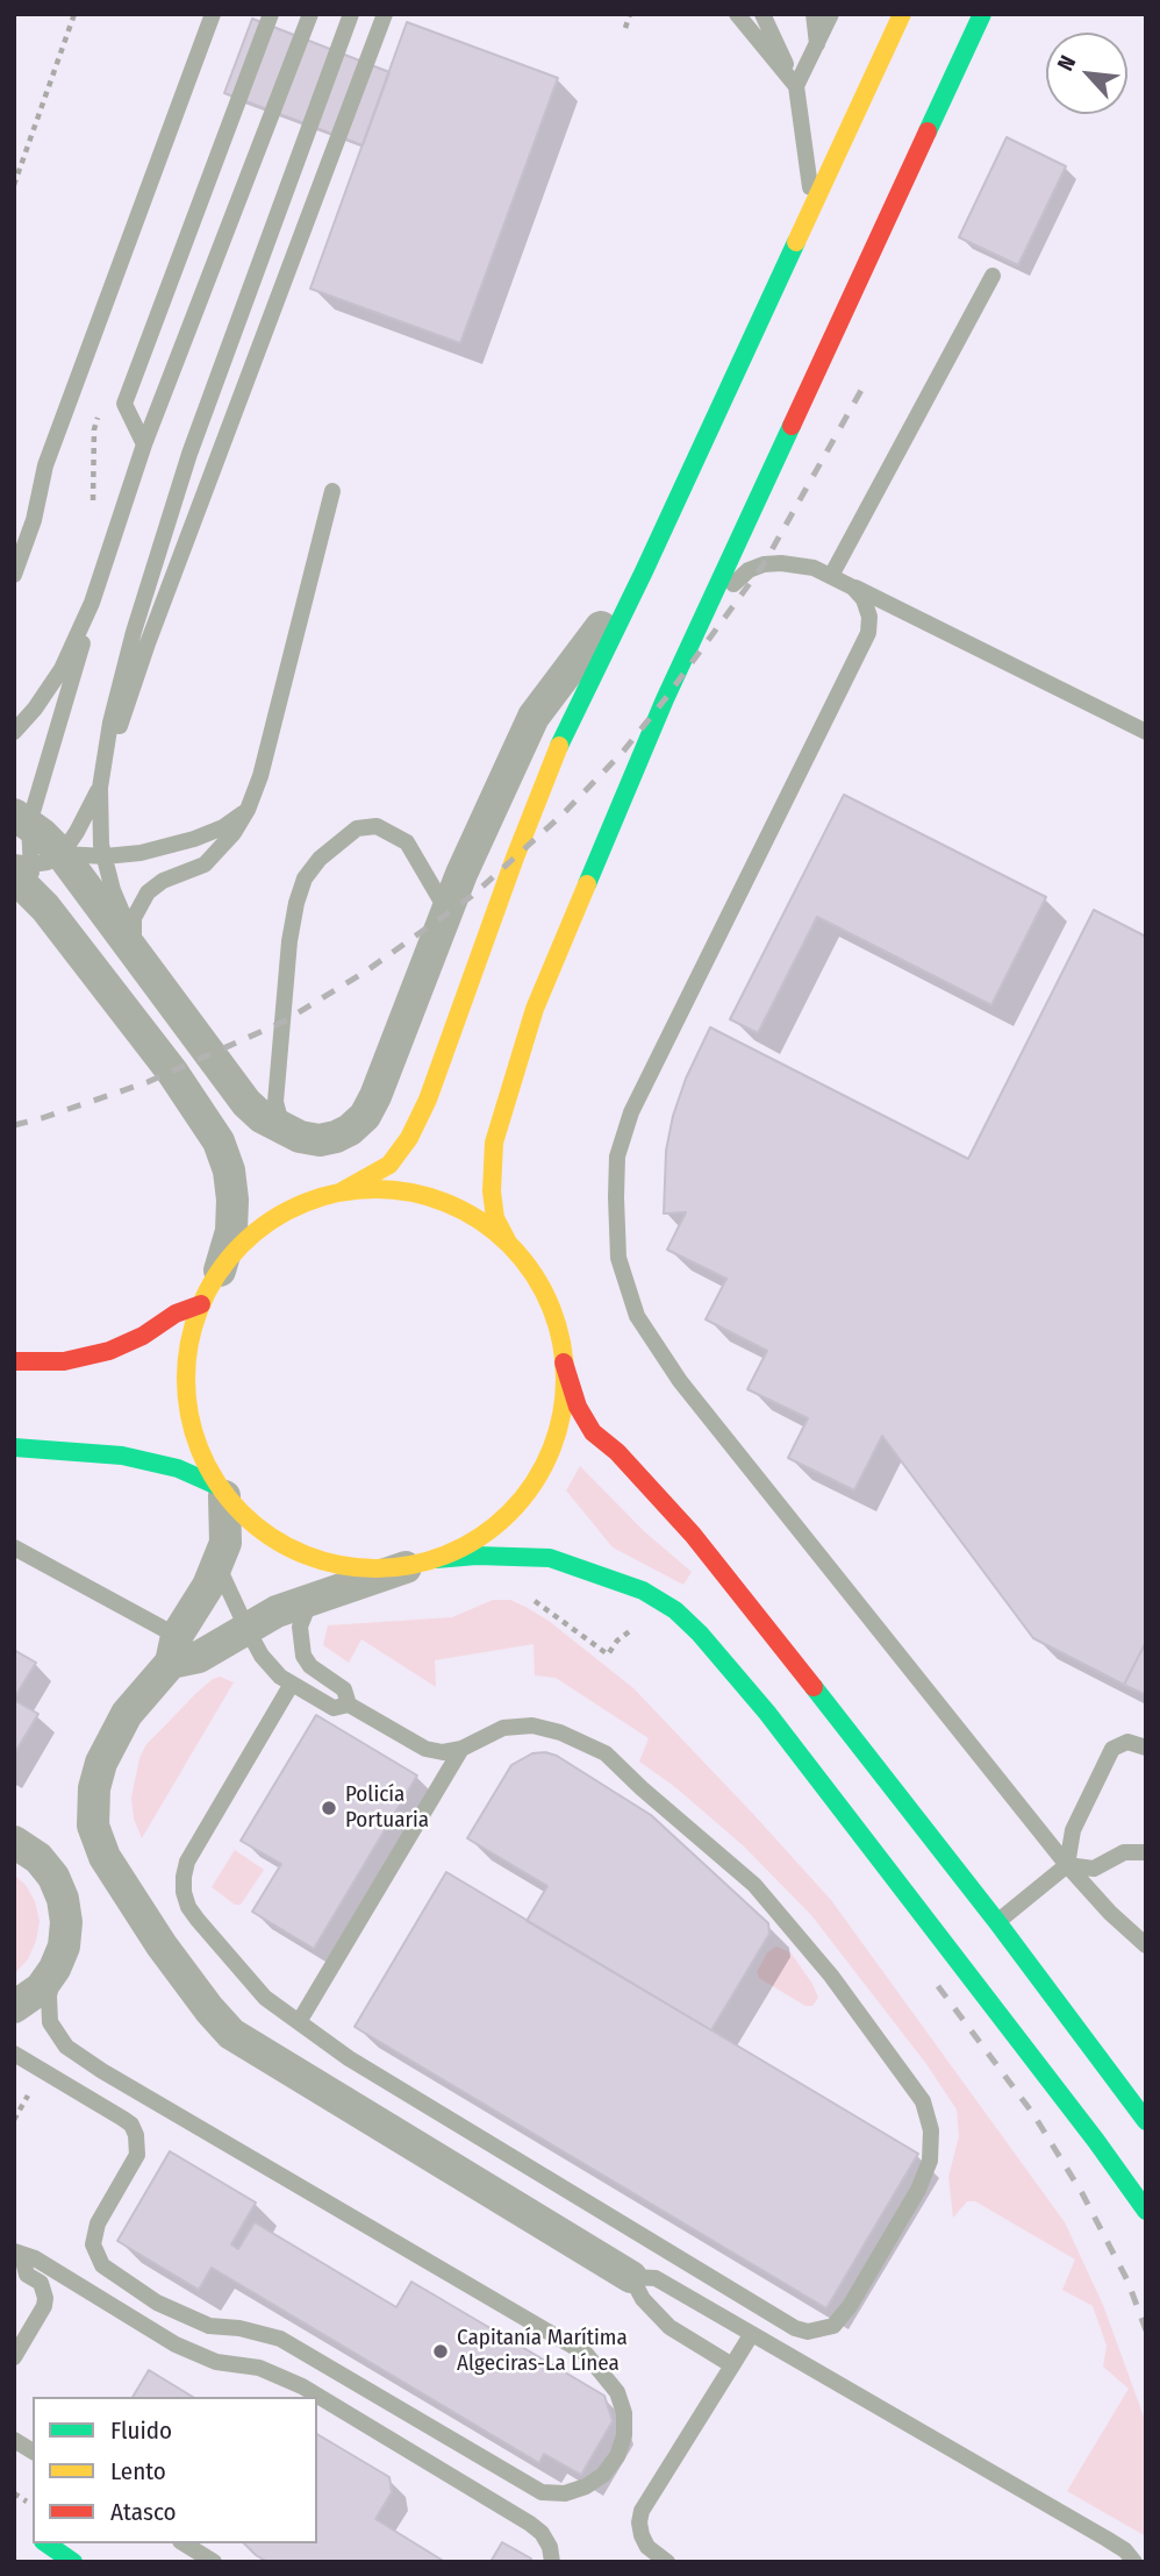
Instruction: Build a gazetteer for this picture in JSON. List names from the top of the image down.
{
  "places": ["Policía Portuaria", "Capitanía Marítima Algeciras-La Línea"],
  "legend": ["Fluido", "Lento", "Atasco"],
  "north": "top left"
}
